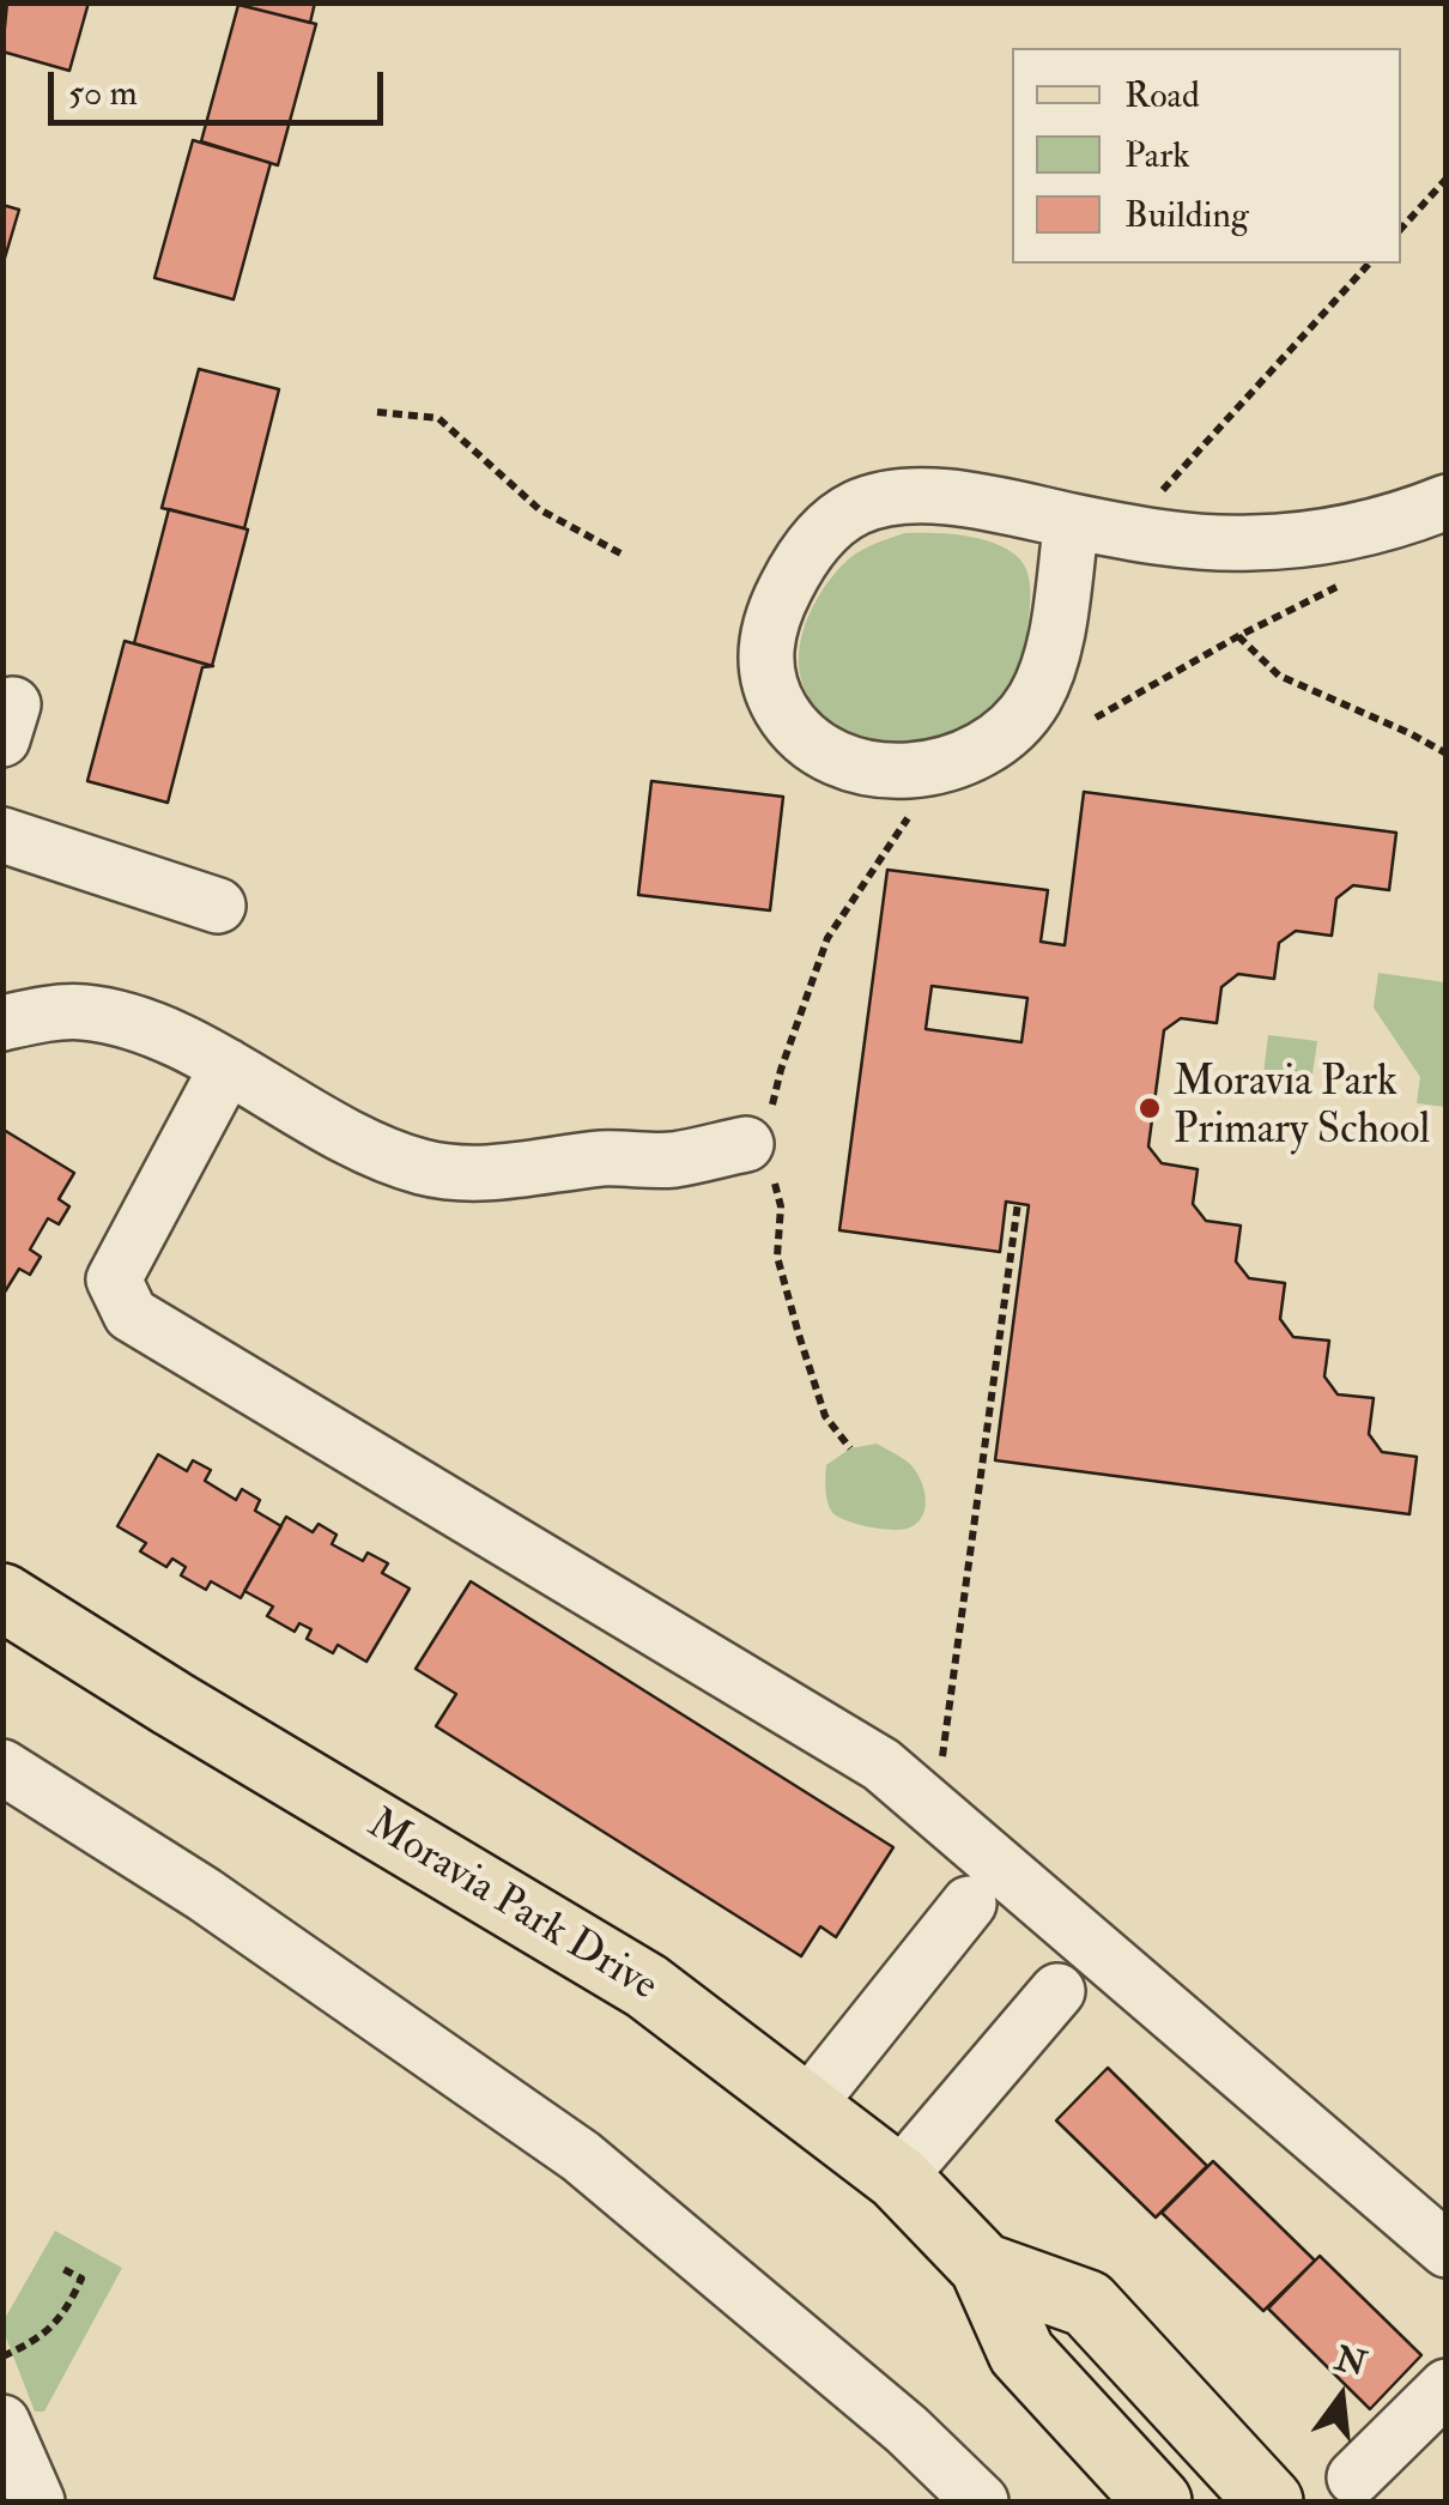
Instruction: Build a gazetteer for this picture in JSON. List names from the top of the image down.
{
  "streets": {
    "main road": ["Moravia Park Drive"]
  },
  "places": ["Moravia Park Primary School"],
  "legend": ["Road", "Park", "Building"],
  "scale_bar": "50 m",
  "north": "top"
}
